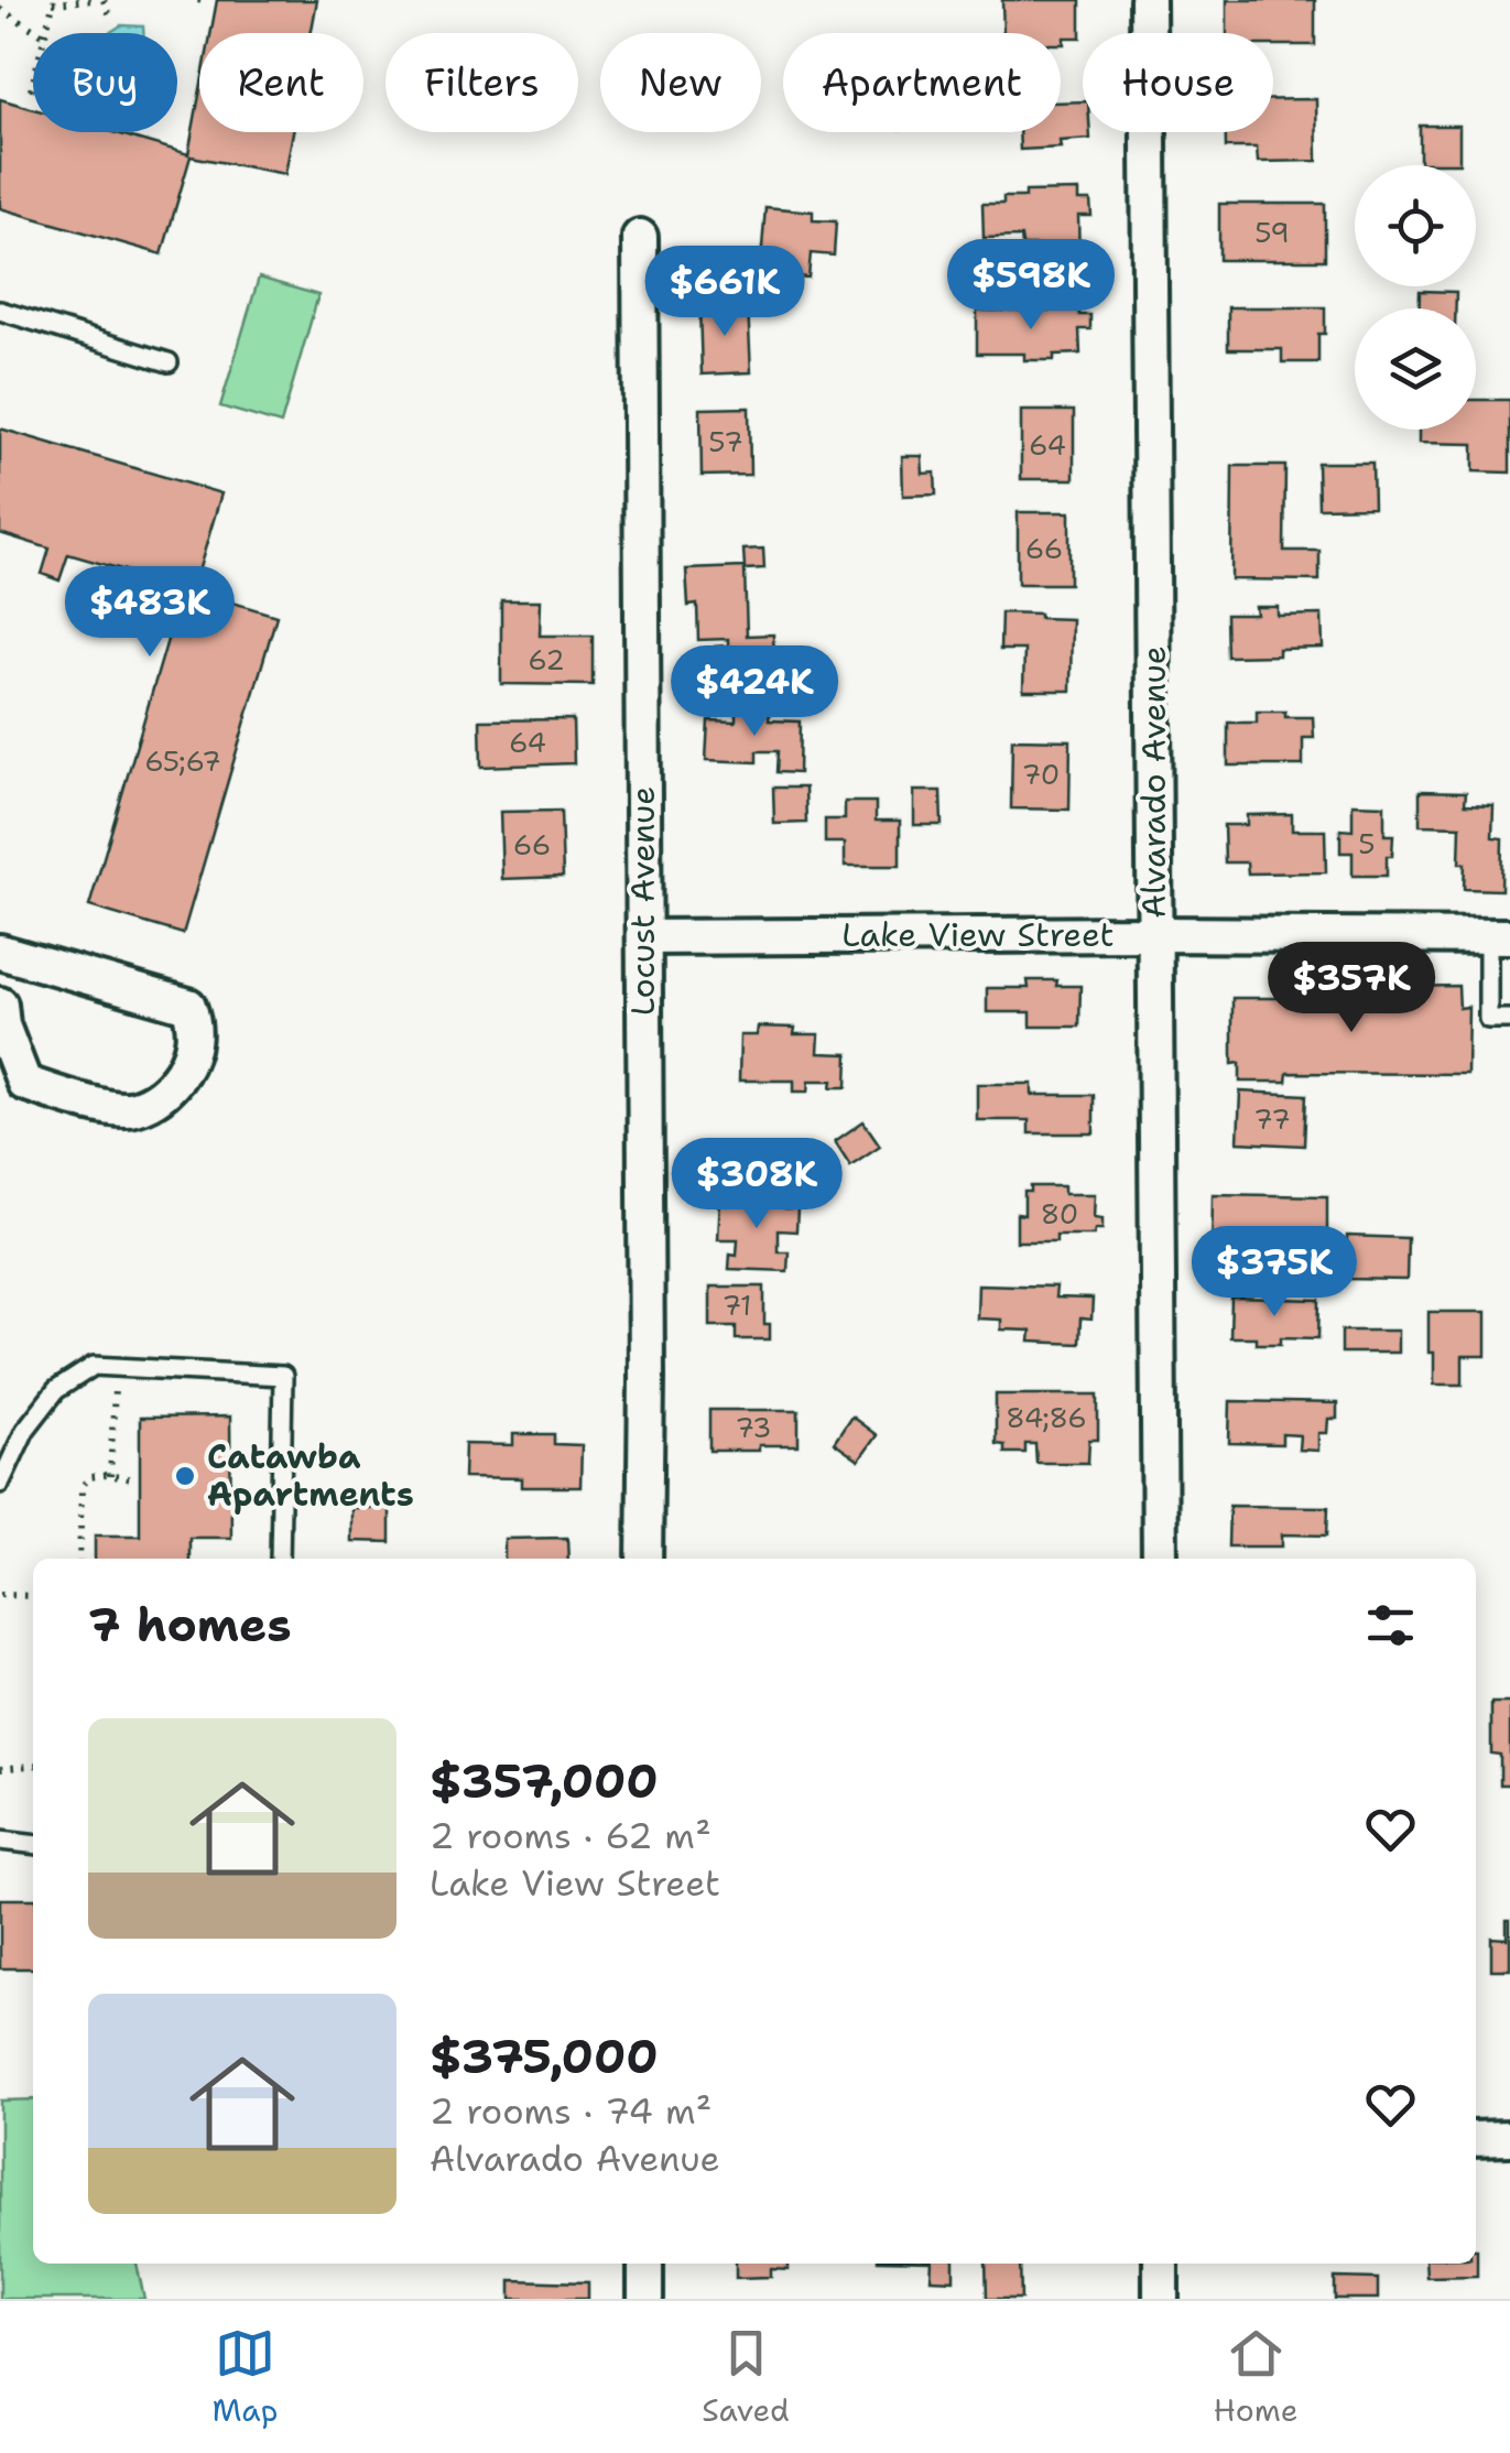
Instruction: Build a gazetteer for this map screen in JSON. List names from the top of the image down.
{
  "streets": {
    "street": ["Alvarado Avenue", "Locust Avenue", "Lake View Street"]
  },
  "crossings": [
    ["Alvarado Avenue", "Lake View Street"],
    ["Locust Avenue", "Lake View Street"]
  ],
  "places": ["Catawba Apartments"],
  "house_numbers": [
    "59",
    "57",
    "64",
    "66",
    "62",
    "64",
    "65;67",
    "70",
    "5",
    "66",
    "77",
    "80",
    "71",
    "84;86",
    "73"
  ],
  "page": {
    "chip": [
      "Buy",
      "Rent",
      "Filters",
      "New",
      "Apartment",
      "House"
    ],
    "price": [
      "$598K",
      "$661K",
      "$483K",
      "$424K",
      "$357K",
      "$308K",
      "$375K"
    ],
    "heading": "7 homes",
    "list": [
      {
        "name": "$357,000",
        "note": "2 rooms · 62 m² · Lake View Street"
      },
      {
        "name": "$375,000",
        "note": "2 rooms · 74 m² · Alvarado Avenue"
      }
    ],
    "tabs": ["Map", "Saved", "Home"]
  }
}
